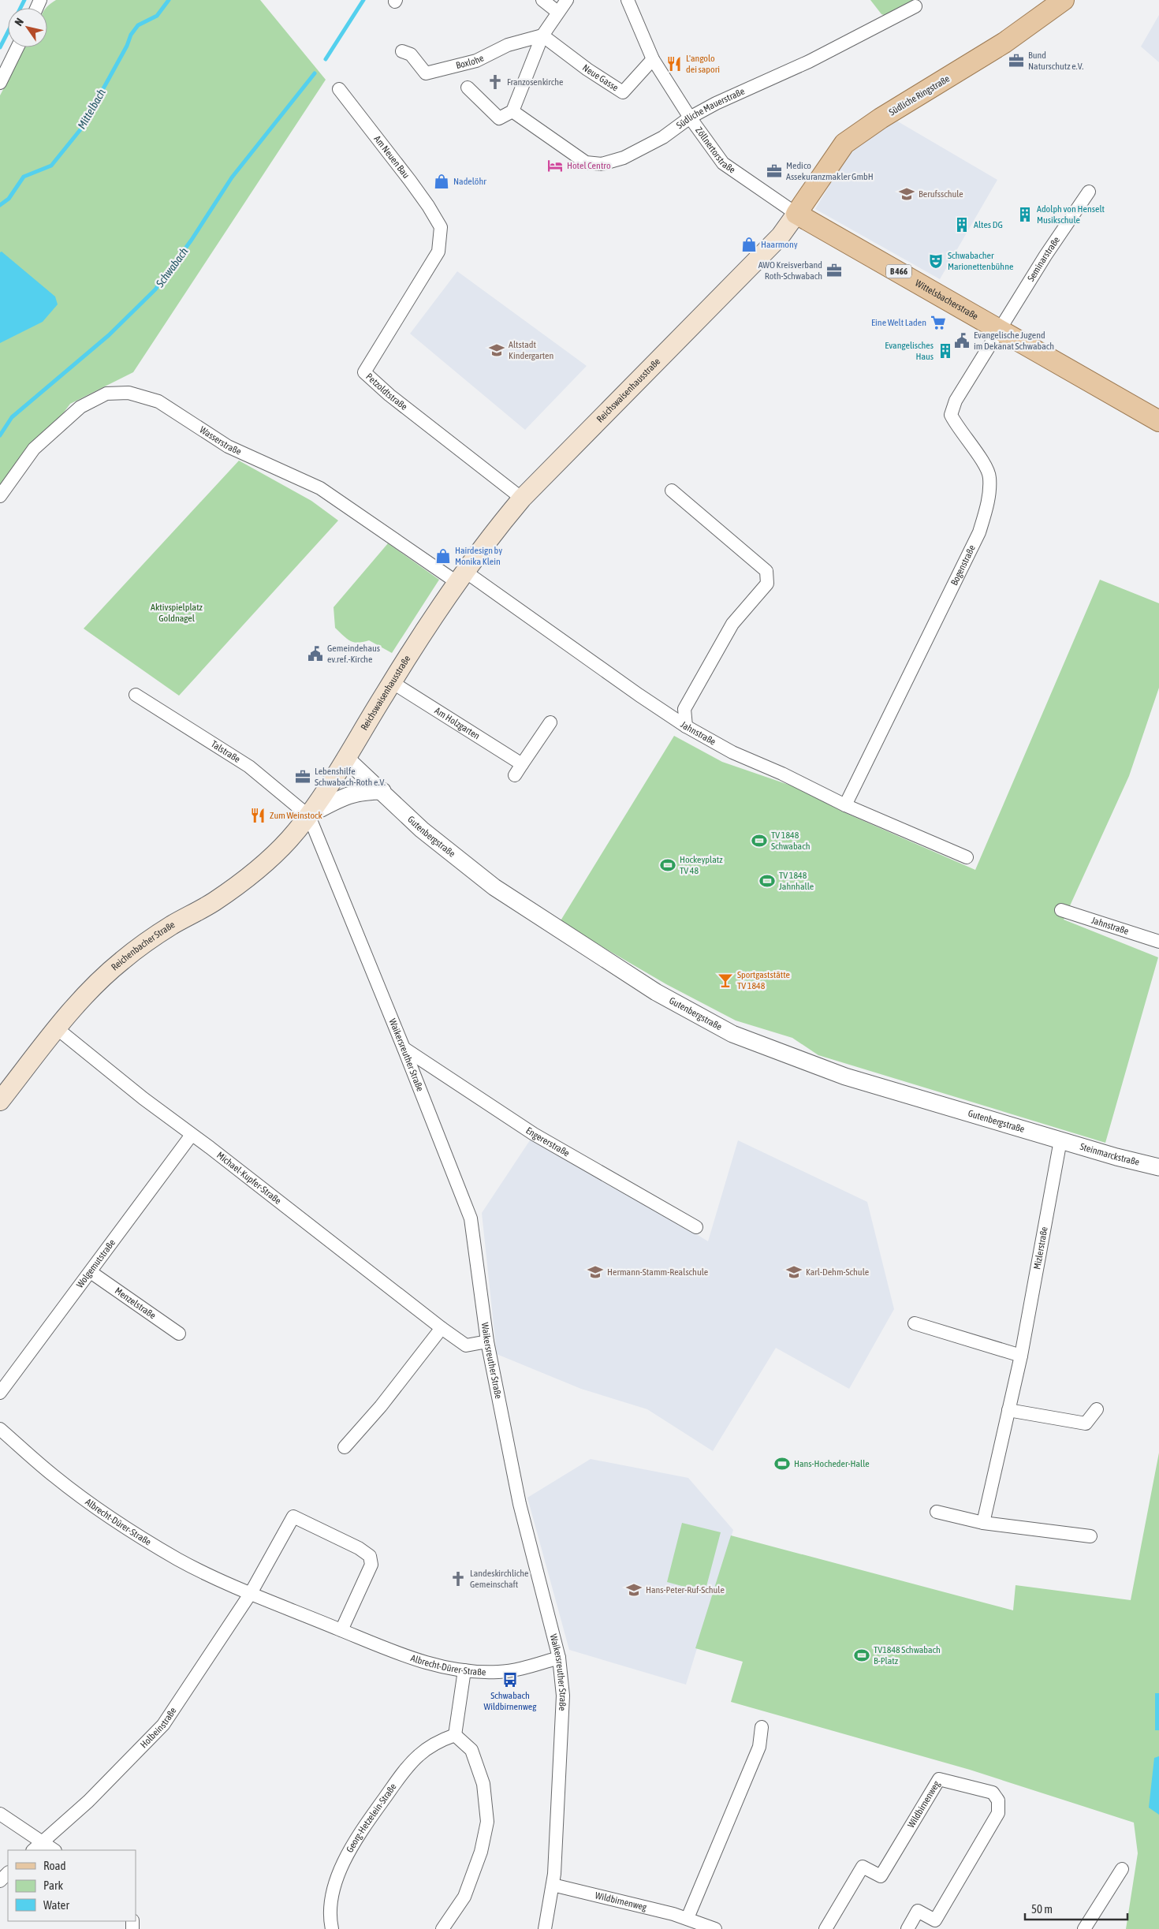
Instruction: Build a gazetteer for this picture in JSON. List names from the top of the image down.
{
  "streets": {
    "main road": [
      "Südliche Ringstraße",
      "B 466",
      "Wittelsbacherstraße",
      "Reichswaisenhausstraße",
      "Reichenbacher Straße"
    ],
    "street": [
      "Boxlohe",
      "Neue Gasse",
      "Südliche Mauerstraße",
      "Zöllnertorstraße",
      "Am Neuen Bau",
      "Seminarstraße",
      "Petzoldtstraße",
      "Wasserstraße",
      "Bogenstraße",
      "Am Holzgarten",
      "Jahnstraße",
      "Talstraße",
      "Gutenbergstraße",
      "Waikersreuther Straße",
      "Engererstraße",
      "Steinmarckstraße",
      "Michael-Kupfer-Straße",
      "Mizlerstraße",
      "Wolgemutstraße",
      "Menzelstraße",
      "Albrecht-Dürer-Straße",
      "Holbeinstraße",
      "Wildbirnenweg",
      "Georg-Hetzelein-Straße"
    ]
  },
  "crossings": [
    ["Boxlohe", "Neue Gasse"],
    ["Neue Gasse", "Zöllnertorstraße"],
    ["Südliche Ringstraße", "Zöllnertorstraße"],
    ["Südliche Ringstraße", "Wittelsbacherstraße"],
    ["Südliche Ringstraße", "Reichswaisenhausstraße"],
    ["Südliche Mauerstraße", "Zöllnertorstraße"],
    ["Zöllnertorstraße", "Wittelsbacherstraße"],
    ["Zöllnertorstraße", "Reichswaisenhausstraße"],
    ["Am Neuen Bau", "Petzoldtstraße"],
    ["Seminarstraße", "Wittelsbacherstraße"],
    ["Seminarstraße", "Bogenstraße"],
    ["Wittelsbacherstraße", "Reichswaisenhausstraße"],
    ["Wittelsbacherstraße", "Bogenstraße"],
    ["Reichswaisenhausstraße", "Petzoldtstraße"],
    ["Reichswaisenhausstraße", "Wasserstraße"],
    ["Reichswaisenhausstraße", "Am Holzgarten"],
    ["Reichswaisenhausstraße", "Talstraße"],
    ["Reichswaisenhausstraße", "Gutenbergstraße"],
    ["Reichswaisenhausstraße", "Reichenbacher Straße"],
    ["Reichswaisenhausstraße", "Waikersreuther Straße"],
    ["Bogenstraße", "Jahnstraße"],
    ["Talstraße", "Reichenbacher Straße"],
    ["Talstraße", "Waikersreuther Straße"],
    ["Gutenbergstraße", "Steinmarckstraße"],
    ["Gutenbergstraße", "Mizlerstraße"],
    ["Reichenbacher Straße", "Waikersreuther Straße"],
    ["Reichenbacher Straße", "Michael-Kupfer-Straße"],
    ["Waikersreuther Straße", "Engererstraße"],
    ["Waikersreuther Straße", "Michael-Kupfer-Straße"],
    ["Waikersreuther Straße", "Albrecht-Dürer-Straße"],
    ["Waikersreuther Straße", "Wildbirnenweg"],
    ["Steinmarckstraße", "Mizlerstraße"],
    ["Michael-Kupfer-Straße", "Wolgemutstraße"],
    ["Wolgemutstraße", "Menzelstraße"],
    ["Albrecht-Dürer-Straße", "Holbeinstraße"]
  ],
  "water": ["Mittelbach", "Schwabach"],
  "parks": ["Aktivspielplatz Goldnagel"],
  "places": {
    "office": [
      "Bund Naturschutz e.V.",
      "Medico Assekuranzmakler GmbH",
      "AWO Kreisverband Roth-Schwabach",
      "Lebenshilfe Schwabach-Roth e.V."
    ],
    "restaurant": ["L'angolo dei sapori", "Zum Weinstock"],
    "church": ["Franzosenkirche", "Landeskirchliche Gemeinschaft"],
    "hotel": ["Hotel Centro"],
    "shop": ["Nadelöhr", "Haarmony", "Hairdesign by Monika Klein"],
    "school or university": [
      "Berufsschule",
      "Altstadt Kindergarten",
      "Hermann-Stamm-Realschule",
      "Karl-Dehm-Schule",
      "Hans-Peter-Ruf-Schule"
    ],
    "building": ["Adolph von Henselt Musikschule", "Altes DG", "Evangelisches Haus"],
    "theatre": ["Schwabacher Marionettenbühne"],
    "supermarket": ["Eine Welt Laden"],
    "public building": ["Evangelische Jugend im Dekanat Schwabach", "Gemeindehaus ev.ref.-Kirche"],
    "sports": [
      "TV 1848 Schwabach",
      "Hockeyplatz TV 48",
      "TV 1848 Jahnhalle",
      "Hans-Hocheder-Halle",
      "TV1848 Schwabach B-Platz"
    ],
    "bar": ["Sportgaststätte TV 1848"],
    "bus stop": ["Schwabach Wildbirnenweg"]
  },
  "legend": ["Road", "Park", "Water"],
  "scale_bar": "50 m",
  "north": "top left"
}
